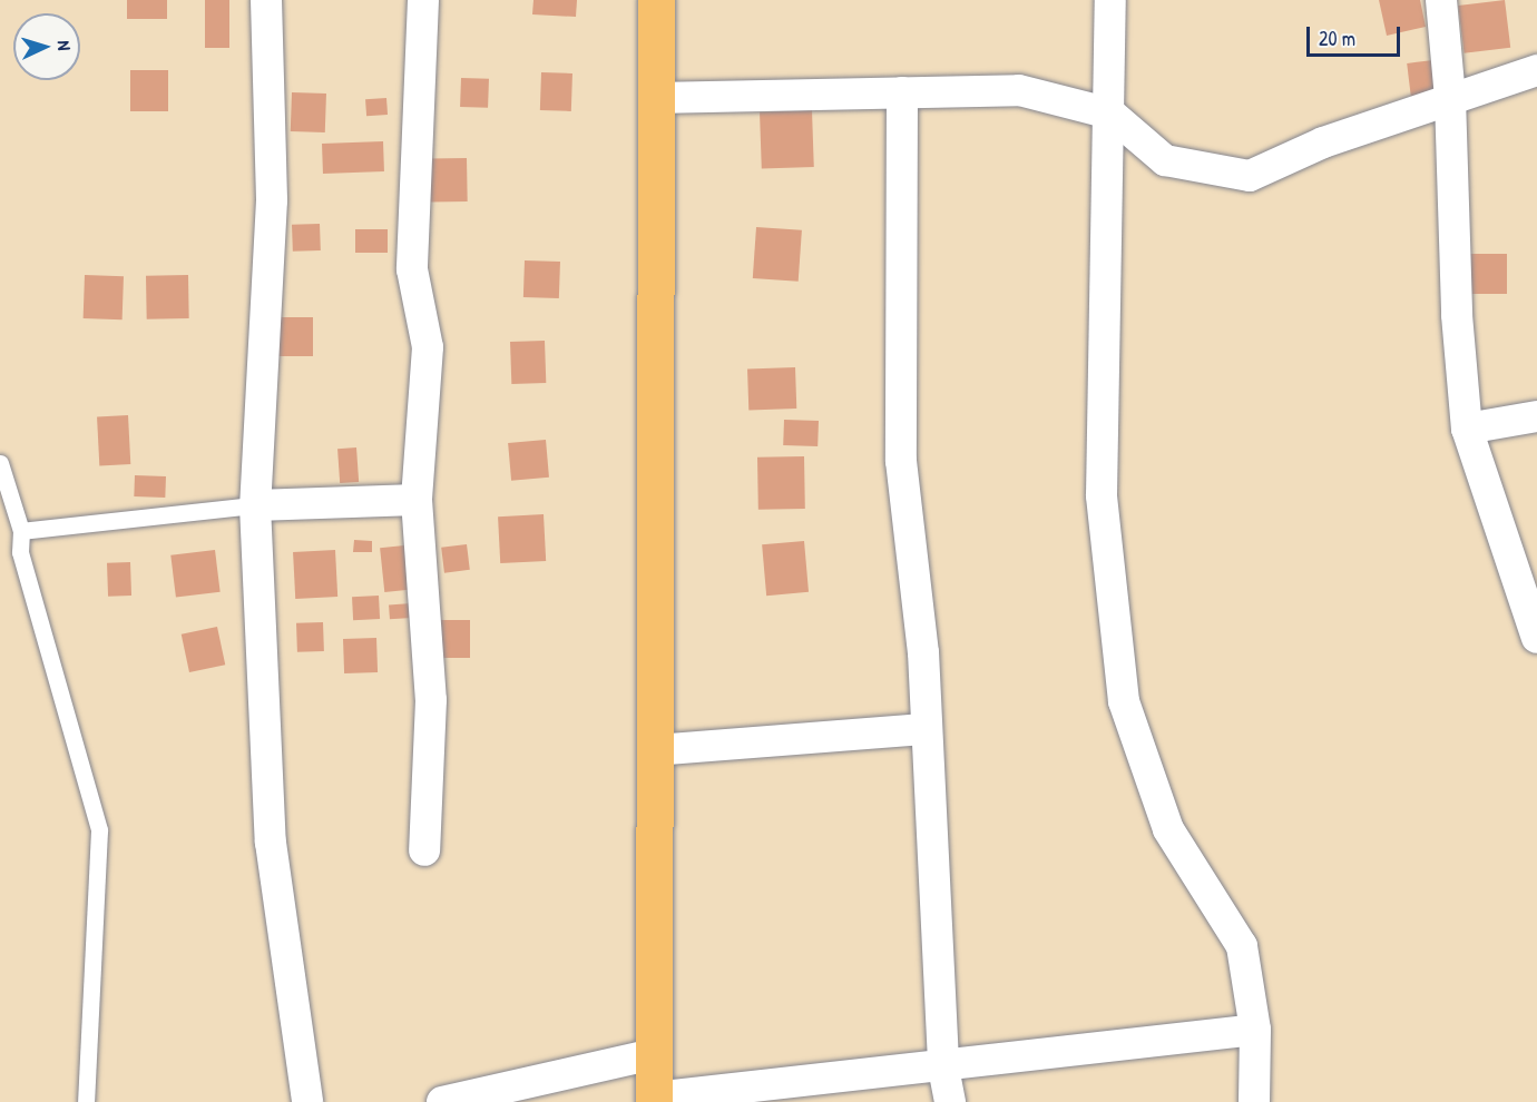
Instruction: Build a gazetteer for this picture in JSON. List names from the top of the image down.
{
  "scale_bar": "20 m",
  "north": "right"
}
